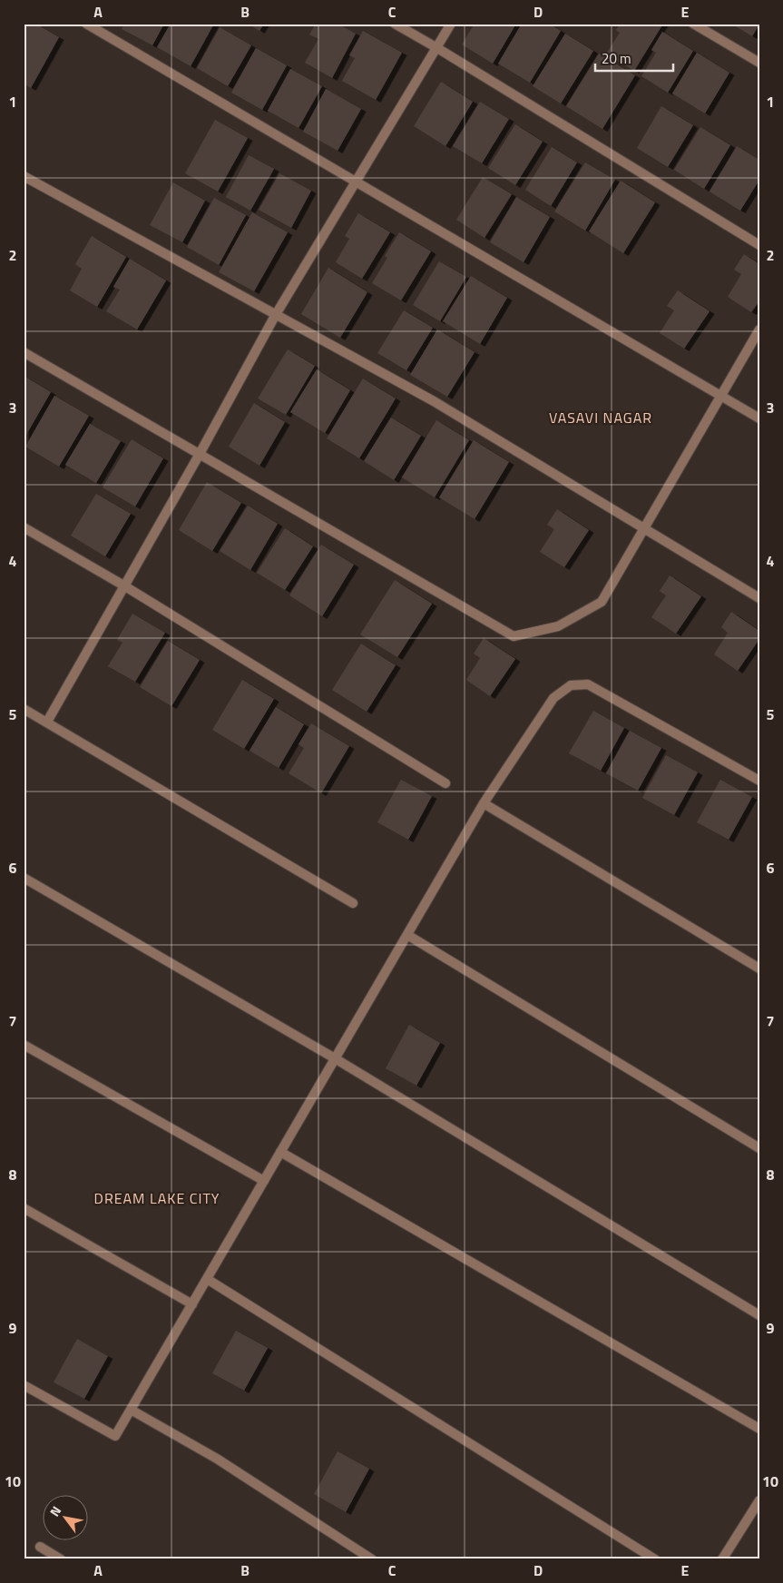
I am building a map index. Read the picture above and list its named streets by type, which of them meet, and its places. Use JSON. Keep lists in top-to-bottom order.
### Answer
{
  "districts": ["VASAVI NAGAR", "DREAM LAKE CITY"],
  "scale_bar": "20 m",
  "north": "top left",
  "grid": {
    "columns": [
      "A",
      "B",
      "C",
      "D",
      "E"
    ],
    "rows": [
      "1",
      "2",
      "3",
      "4",
      "5",
      "6",
      "7",
      "8",
      "9",
      "10"
    ]
  }
}
